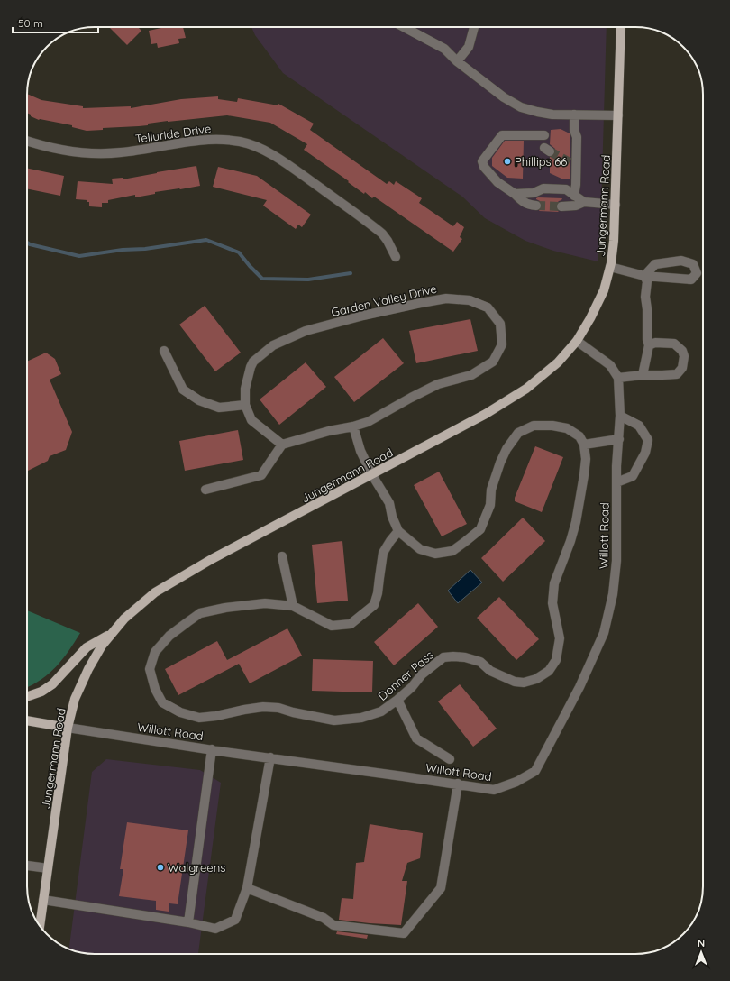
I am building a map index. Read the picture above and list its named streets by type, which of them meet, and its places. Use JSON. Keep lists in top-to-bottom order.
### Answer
{
  "streets": {
    "main road": ["Jungermann Road", "Willott Road"],
    "street": ["Telluride Drive", "Garden Valley Drive", "Donner Pass"]
  },
  "crossings": [
    ["Jungermann Road", "Willott Road"]
  ],
  "places": ["Phillips 66", "Walgreens"],
  "scale_bar": "50 m",
  "north": "top"
}
